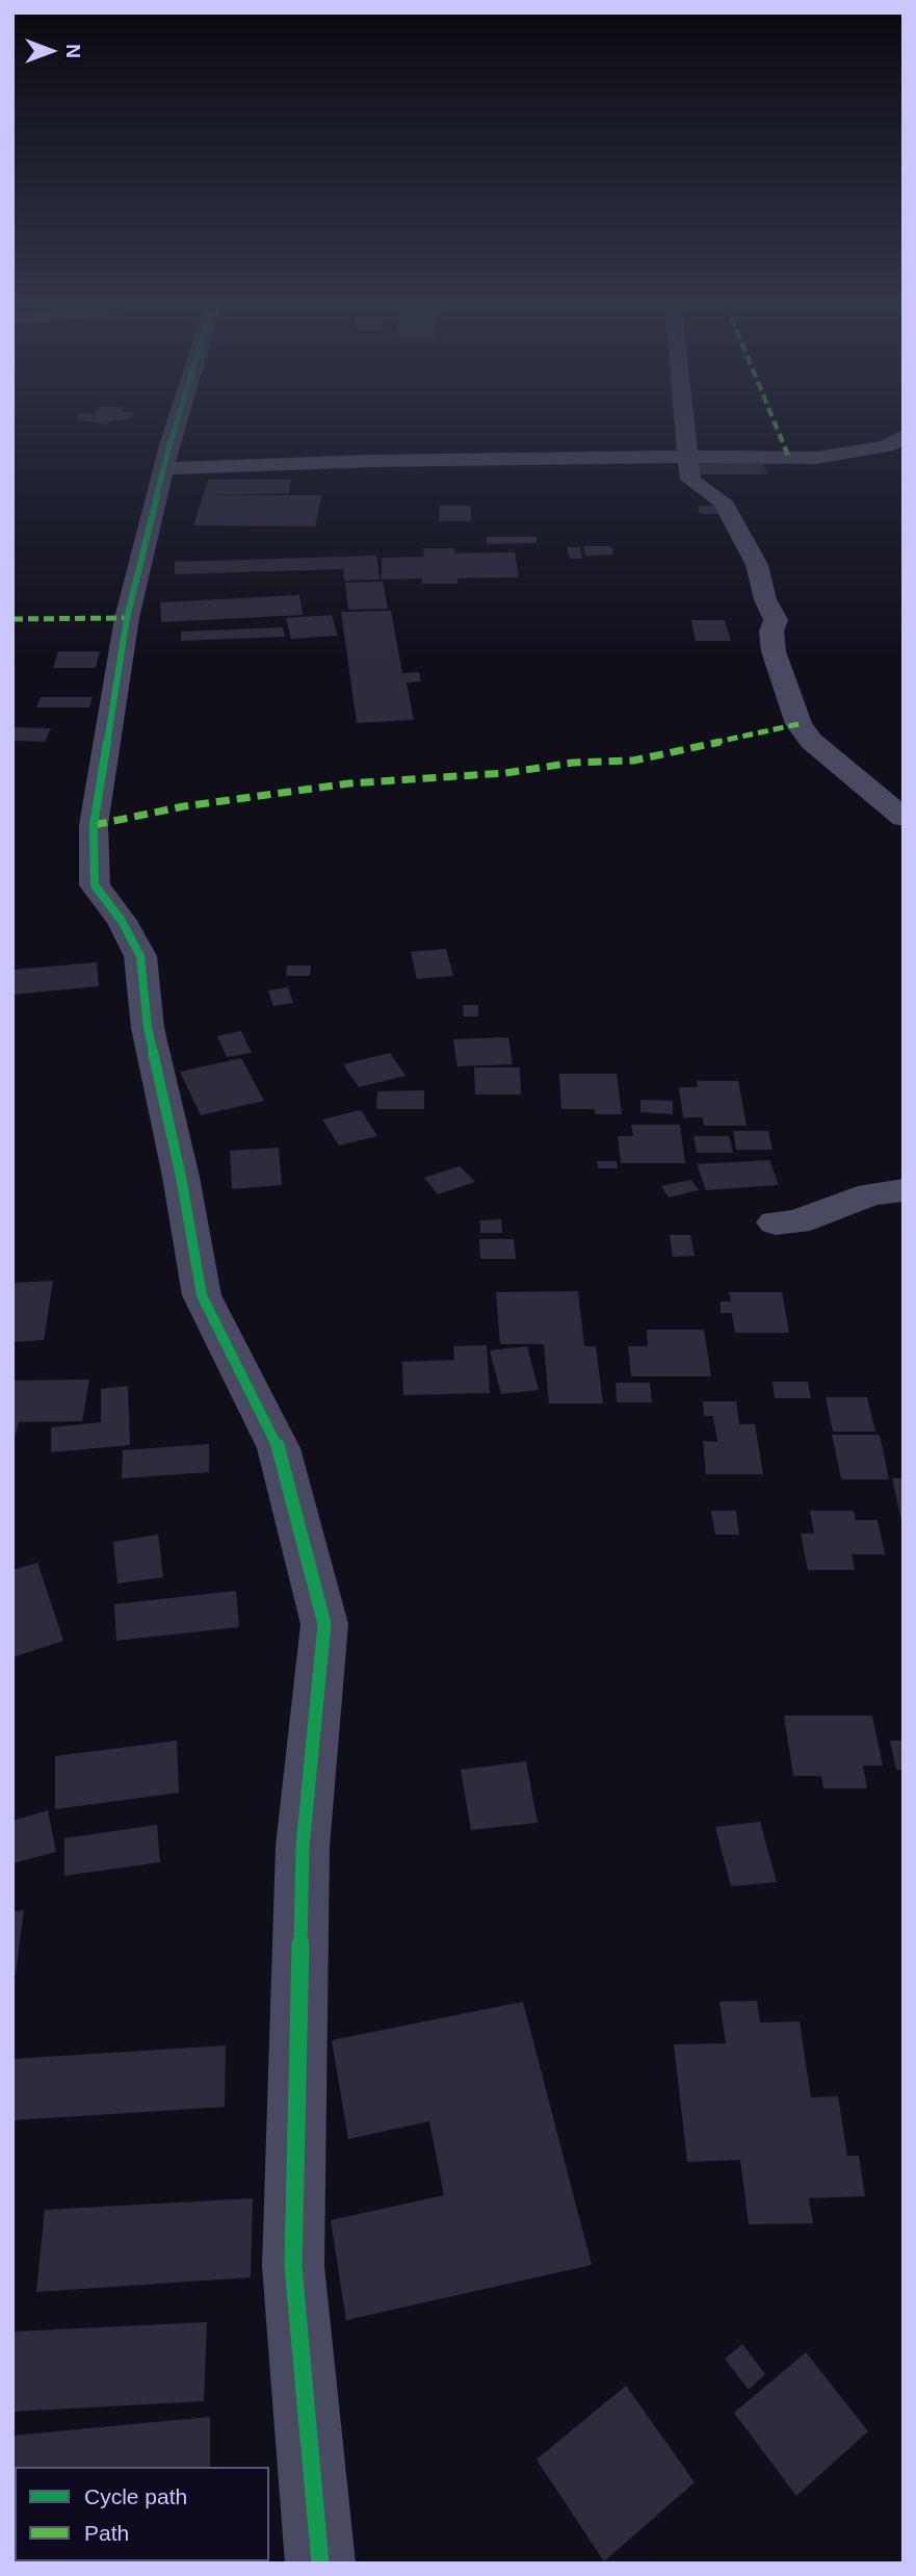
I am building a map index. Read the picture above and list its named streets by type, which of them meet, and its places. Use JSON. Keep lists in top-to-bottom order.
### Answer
{
  "legend": ["Cycle path", "Path"],
  "north": "right"
}
